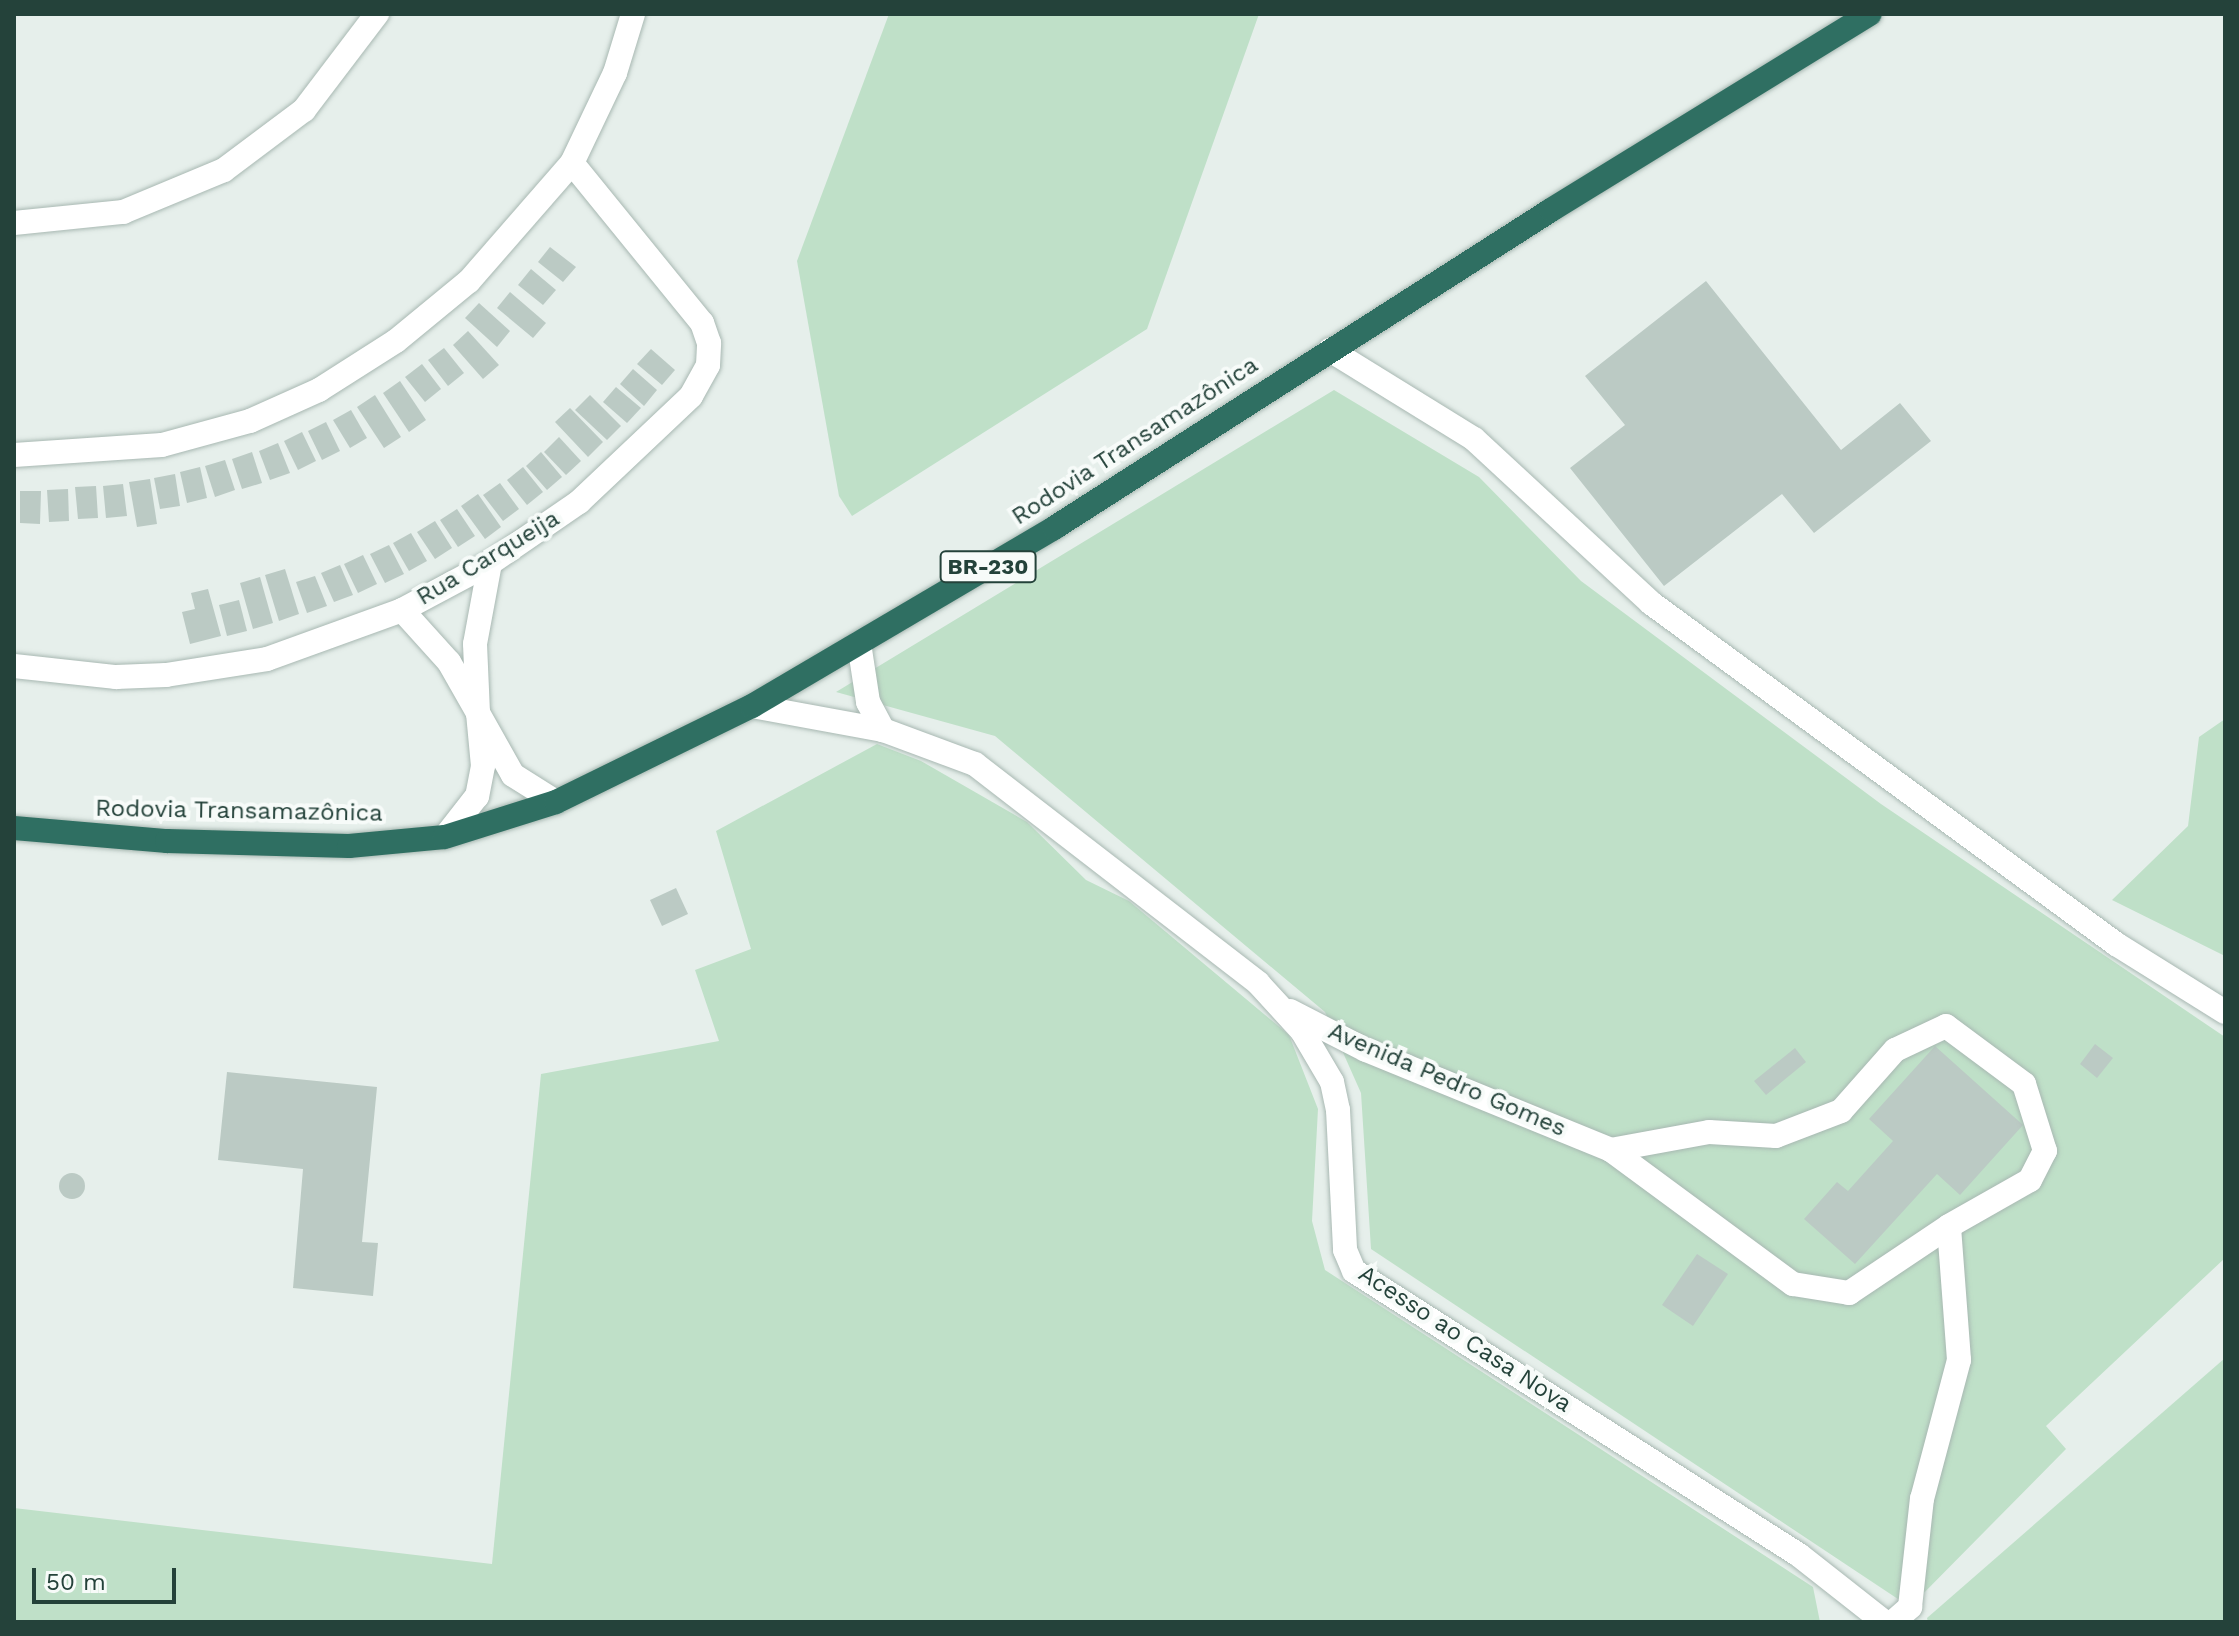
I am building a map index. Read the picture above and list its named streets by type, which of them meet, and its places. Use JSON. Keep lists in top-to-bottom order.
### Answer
{
  "streets": {
    "highway": ["Rodovia Transamazônica", "BR-230"],
    "street": ["Rua Carqueija", "Avenida Pedro Gomes", "Acesso ao Casa Nova"]
  },
  "crossings": [
    ["Rodovia Transamazônica", "Acesso ao Casa Nova"],
    ["Avenida Pedro Gomes", "Acesso ao Casa Nova"]
  ],
  "scale_bar": "50 m"
}
